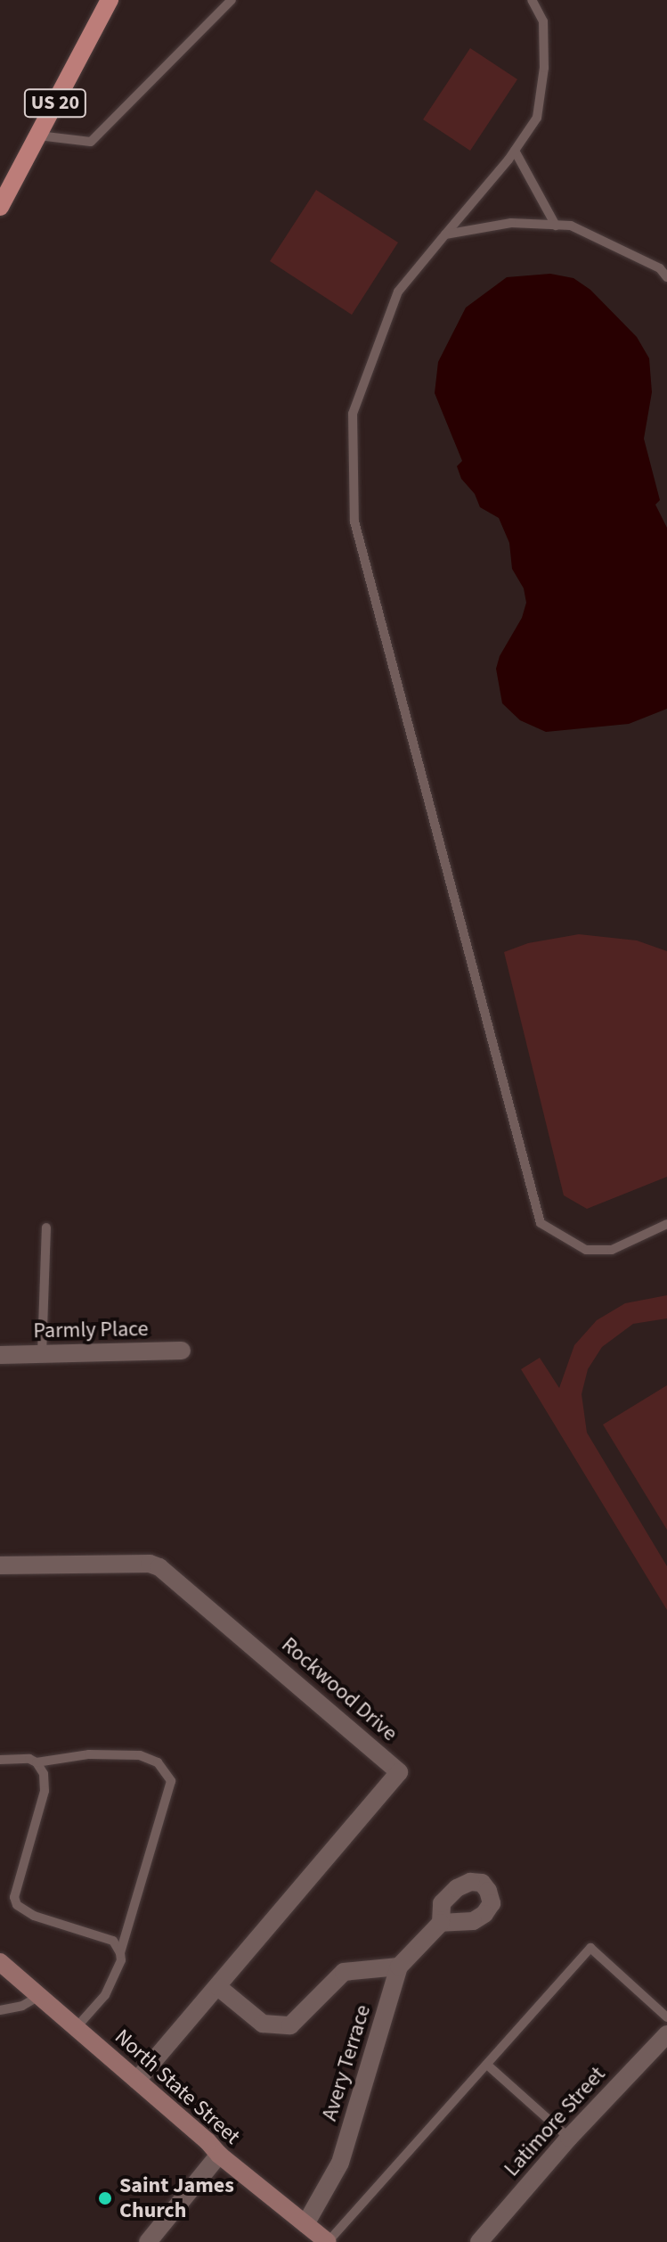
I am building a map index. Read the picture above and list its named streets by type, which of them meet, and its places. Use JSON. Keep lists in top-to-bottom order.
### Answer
{
  "streets": {
    "main road": ["US 20", "North State Street"],
    "street": [
      "Parmly Place",
      "Rockwood Drive",
      "Avery Terrace",
      "Latimore Street"
    ]
  },
  "crossings": [
    ["Rockwood Drive", "North State Street"],
    ["Avery Terrace", "North State Street"]
  ],
  "places": ["Saint James Church"]
}
